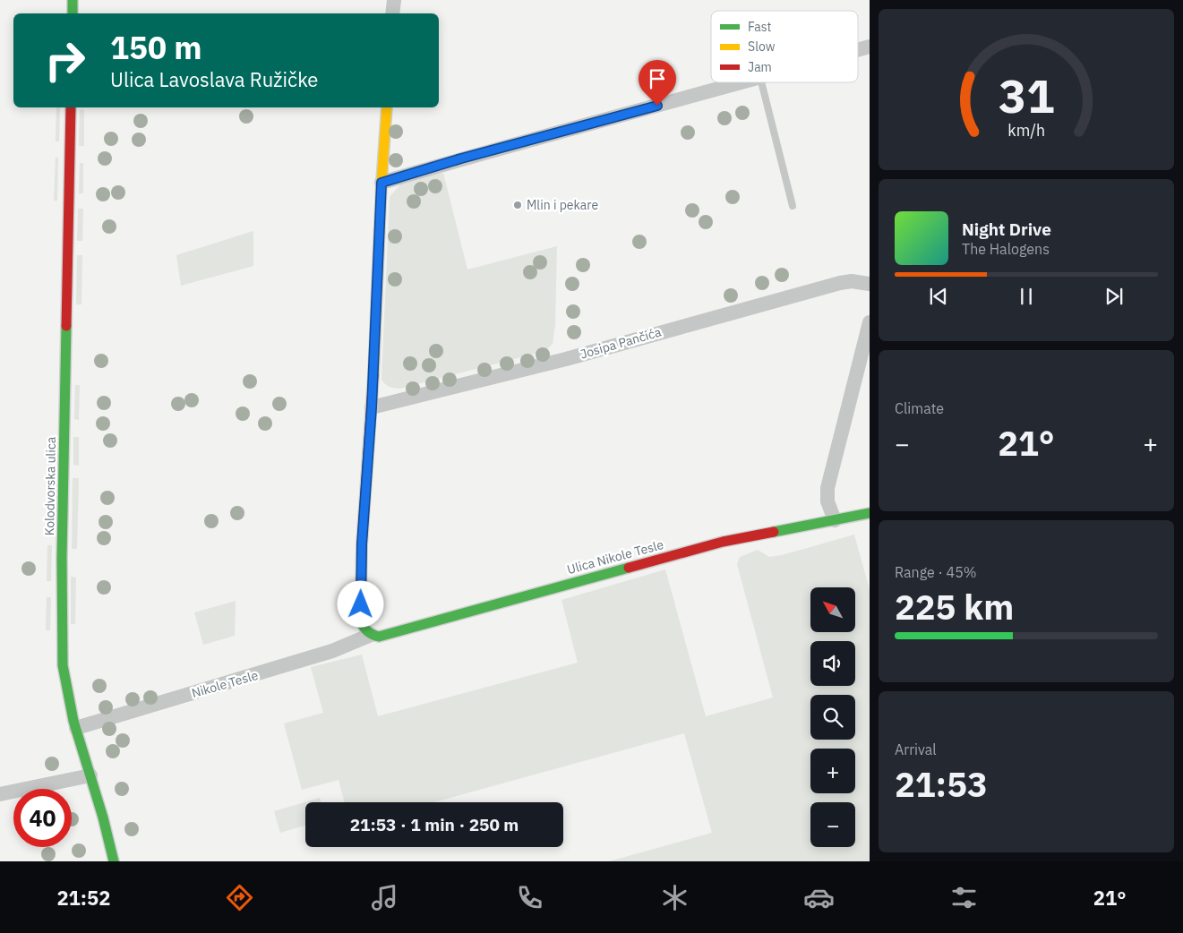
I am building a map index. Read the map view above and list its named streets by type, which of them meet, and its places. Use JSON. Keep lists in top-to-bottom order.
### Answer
{
  "streets": {
    "street": [
      "Josipa Pančića",
      "Kolodvorska ulica",
      "Ulica Nikole Tesle",
      "Nikole Tesle"
    ]
  },
  "crossings": [
    ["Kolodvorska ulica", "Nikole Tesle"],
    ["Ulica Nikole Tesle", "Nikole Tesle"]
  ],
  "places": ["Mlin i pekare"],
  "legend": ["Fast", "Slow", "Jam"],
  "north": "top left",
  "page": {
    "turn": ["150 m", "Ulica Lavoslava Ružičke"],
    "song": ["Night Drive", "The Halogens"],
    "tile": [
      "Climate",
      ["Range · 45%", "225 km"],
      ["Arrival", "21:53"]
    ],
    "heat": ["−", "21°", "+"],
    "map_buttons": ["+", "−"],
    "limit": "40",
    "trip": "21:53 · 1 min · 250 m",
    "tabs": ["21:52", "21°"],
    "gauge": ["31", "km/h"]
  }
}
